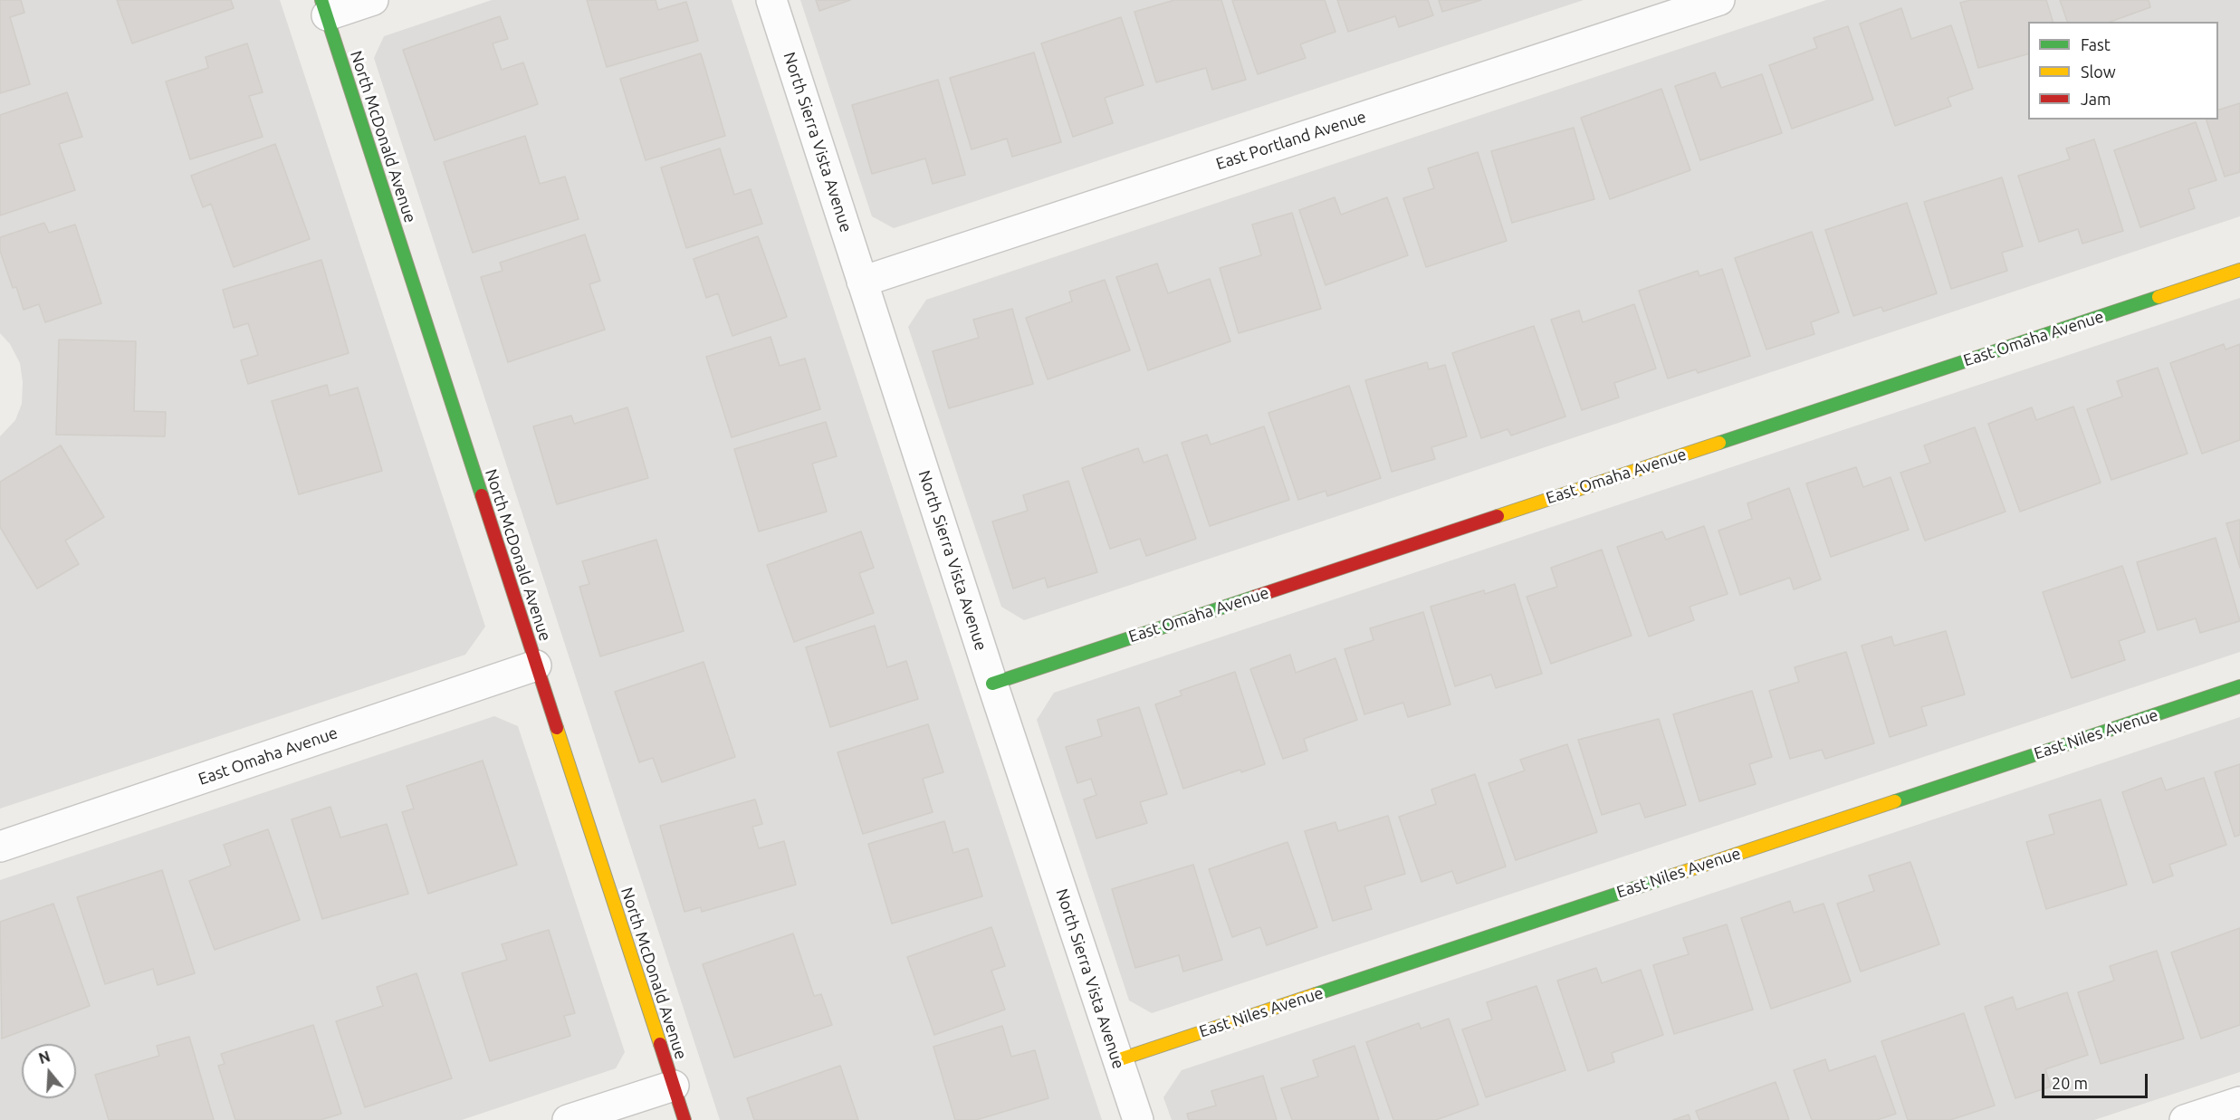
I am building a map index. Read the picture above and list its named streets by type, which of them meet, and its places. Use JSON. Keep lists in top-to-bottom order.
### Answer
{
  "streets": {
    "street": [
      "North McDonald Avenue",
      "East Portland Avenue",
      "North Sierra Vista Avenue",
      "East Omaha Avenue",
      "East Niles Avenue"
    ]
  },
  "crossings": [
    ["North McDonald Avenue", "East Omaha Avenue"],
    ["East Portland Avenue", "North Sierra Vista Avenue"],
    ["North Sierra Vista Avenue", "East Omaha Avenue"],
    ["North Sierra Vista Avenue", "East Niles Avenue"]
  ],
  "legend": ["Fast", "Slow", "Jam"],
  "scale_bar": "20 m",
  "north": "top"
}
